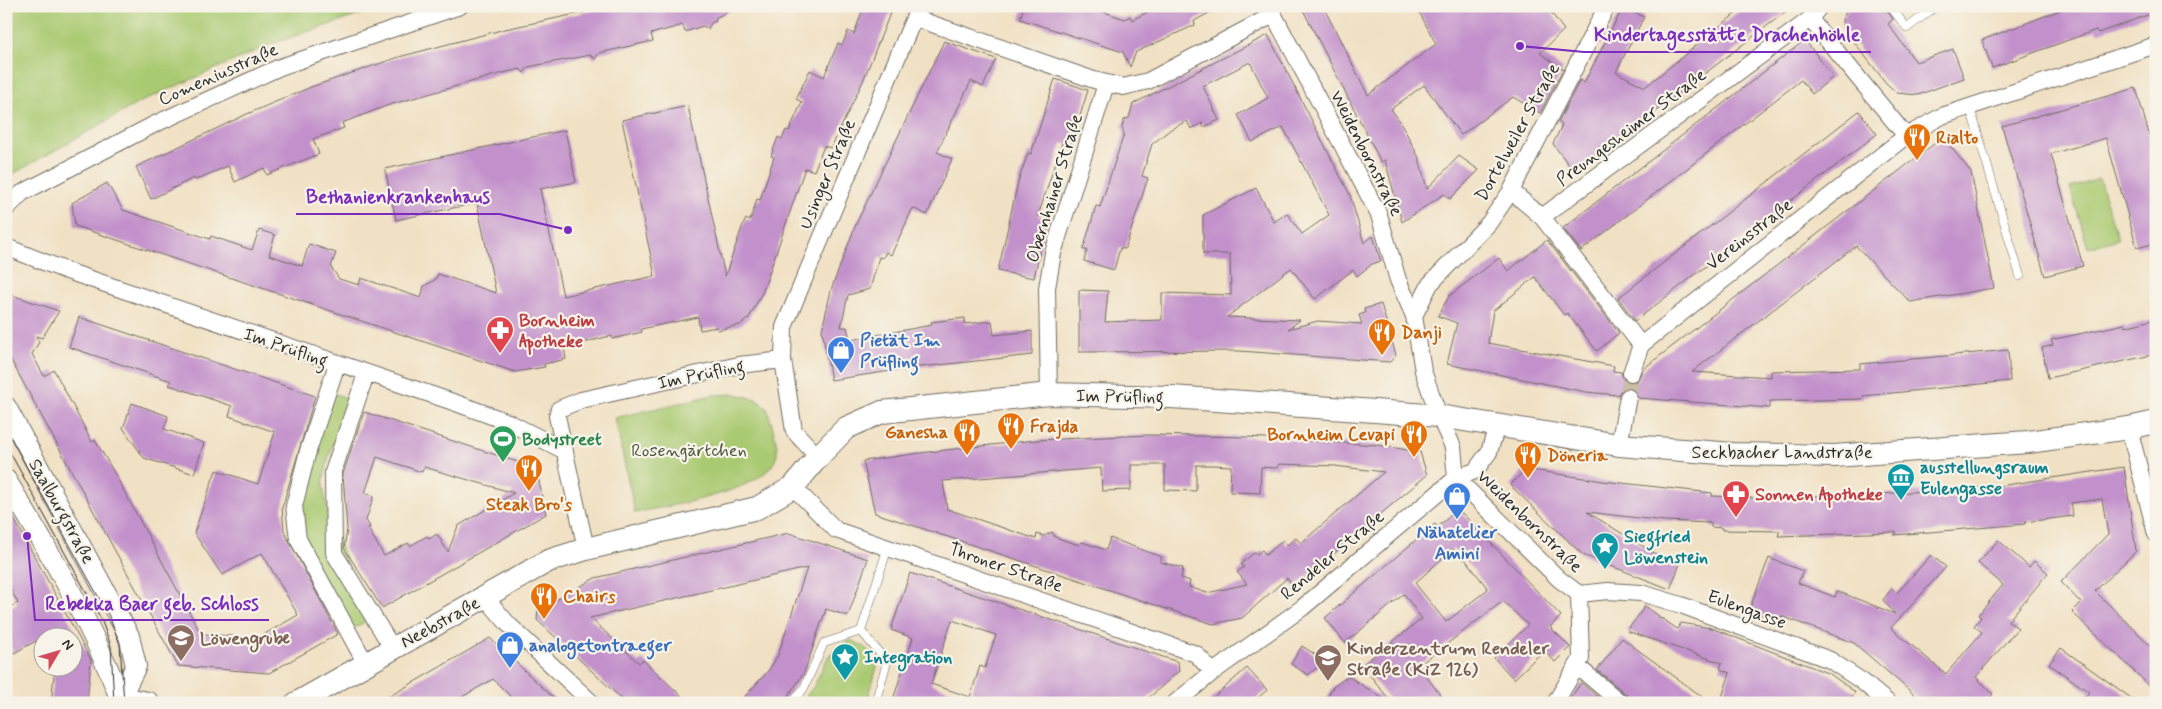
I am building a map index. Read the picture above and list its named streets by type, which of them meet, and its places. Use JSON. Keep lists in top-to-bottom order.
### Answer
{
  "streets": {
    "main road": ["Im Prüfling", "Seckbacher Landstraße", "Neebstraße"],
    "street": [
      "Comeniusstraße",
      "Preungesheimer Straße",
      "Dortelweiler Straße",
      "Weidenbornstraße",
      "Usinger Straße",
      "Obernhainer Straße",
      "Vereinsstraße",
      "Saalburgstraße",
      "Rendeler Straße",
      "Throner Straße",
      "Eulengasse"
    ]
  },
  "crossings": [
    ["Dortelweiler Straße", "Weidenbornstraße"],
    ["Weidenbornstraße", "Im Prüfling"],
    ["Weidenbornstraße", "Seckbacher Landstraße"],
    ["Weidenbornstraße", "Rendeler Straße"],
    ["Weidenbornstraße", "Eulengasse"],
    ["Usinger Straße", "Im Prüfling"],
    ["Obernhainer Straße", "Im Prüfling"],
    ["Im Prüfling", "Seckbacher Landstraße"],
    ["Im Prüfling", "Throner Straße"],
    ["Im Prüfling", "Neebstraße"],
    ["Seckbacher Landstraße", "Rendeler Straße"],
    ["Rendeler Straße", "Throner Straße"]
  ],
  "parks": ["Rosengärtchen"],
  "places": {
    "other": ["Kindertagesstätte Drachenhöhle", "Bethanienkrankenhaus", "Rebekka Baer geb. Schloss"],
    "restaurant": [
      "Rialto",
      "Danji",
      "Frajda",
      "Ganesha",
      "Bornheim Cevapi",
      "Döneria",
      "Steak Bro's",
      "Chairs"
    ],
    "pharmacy": ["Bornheim Apotheke", "Sonnen Apotheke"],
    "shop": ["Pietät Im Prüfling", "Nähatelier Amini", "analogetontraeger"],
    "sports": ["Bodystreet"],
    "museum": ["ausstellungsraum Eulengasse"],
    "place": ["Siegfried Löwenstein", "Integration"],
    "school or university": ["Löwengrube", "Kinderzentrum Rendeler Straße (KiZ 126)"]
  },
  "north": "top right"
}
